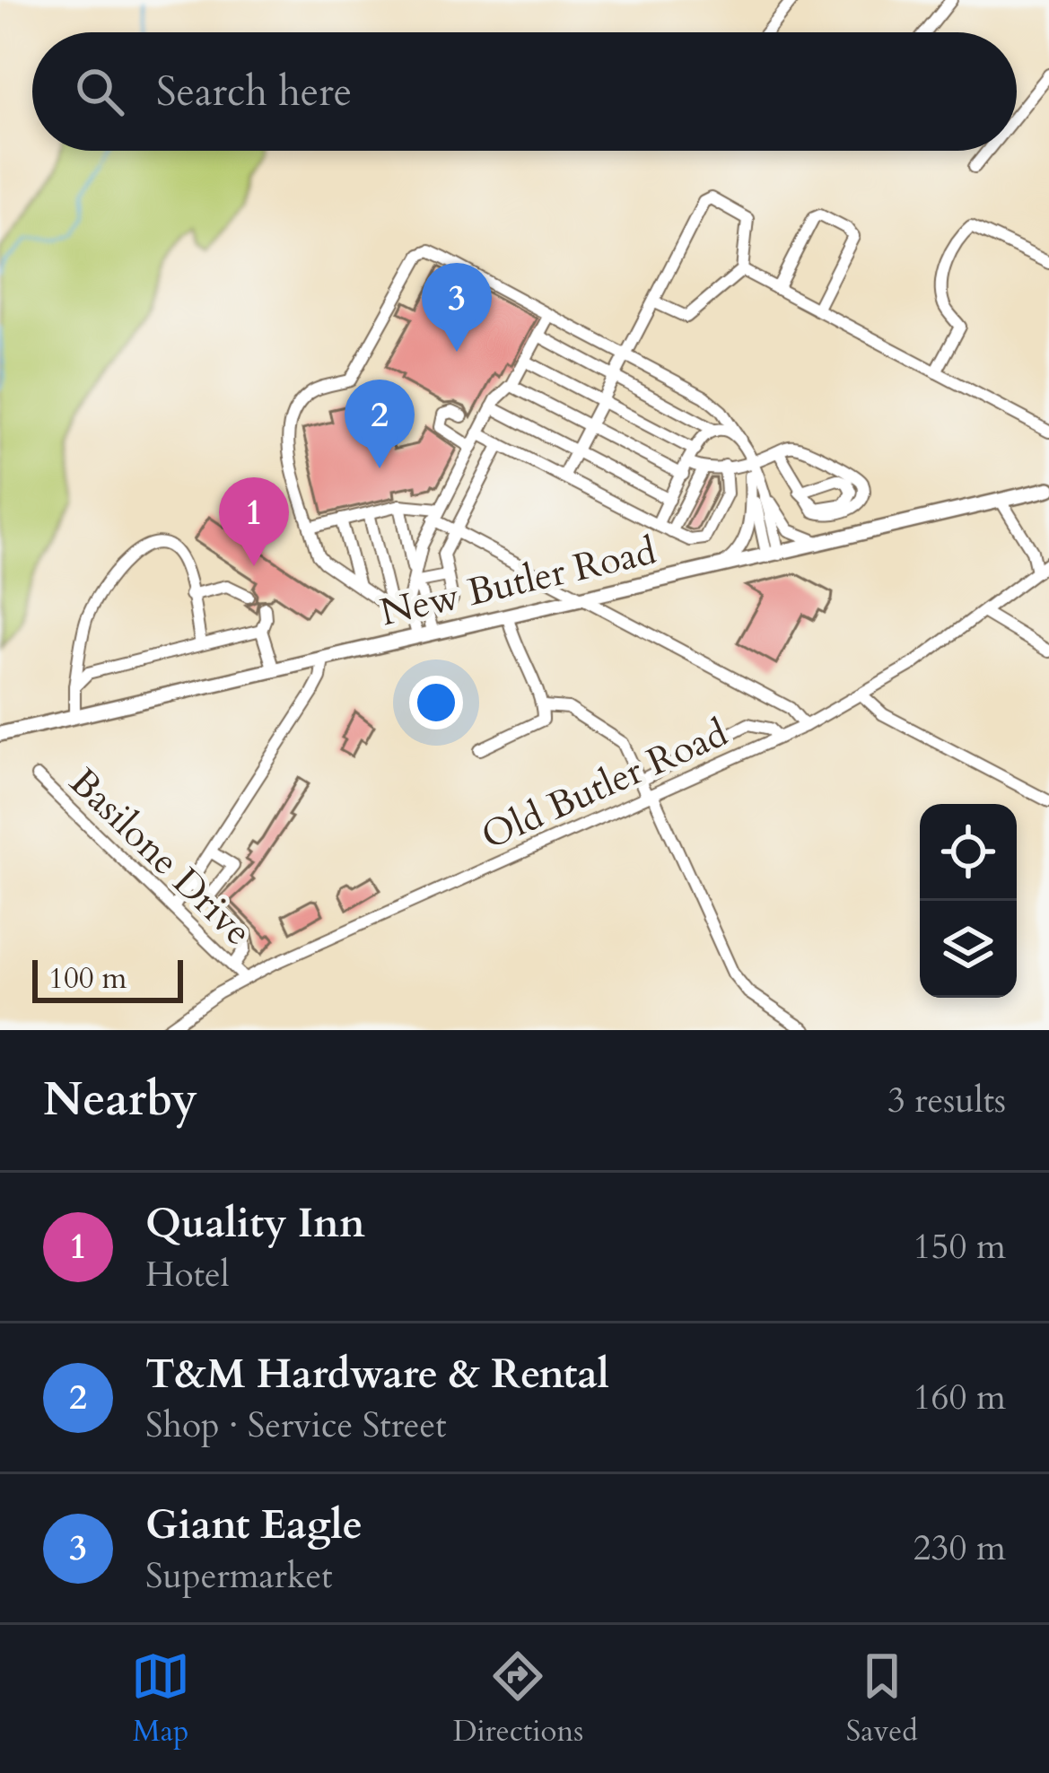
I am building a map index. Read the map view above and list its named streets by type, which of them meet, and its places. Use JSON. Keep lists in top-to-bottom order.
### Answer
{
  "streets": {
    "main road": ["New Butler Road"],
    "street": ["Old Butler Road", "Basilone Drive"]
  },
  "crossings": [
    ["Old Butler Road", "Basilone Drive"]
  ],
  "scale_bar": "100 m",
  "page": {
    "search": "Search here",
    "pins": ["3", "2", "1"],
    "scale": "100 m",
    "heading": ["Nearby", "3 results"],
    "list": [
      {
        "mark": "1",
        "name": "Quality Inn",
        "note": "Hotel",
        "value": "150 m"
      },
      {
        "mark": "2",
        "name": "T&M Hardware & Rental",
        "note": "Shop · Service Street",
        "value": "160 m"
      },
      {
        "mark": "3",
        "name": "Giant Eagle",
        "note": "Supermarket",
        "value": "230 m"
      }
    ],
    "nav": ["Map", "Directions", "Saved"]
  }
}
